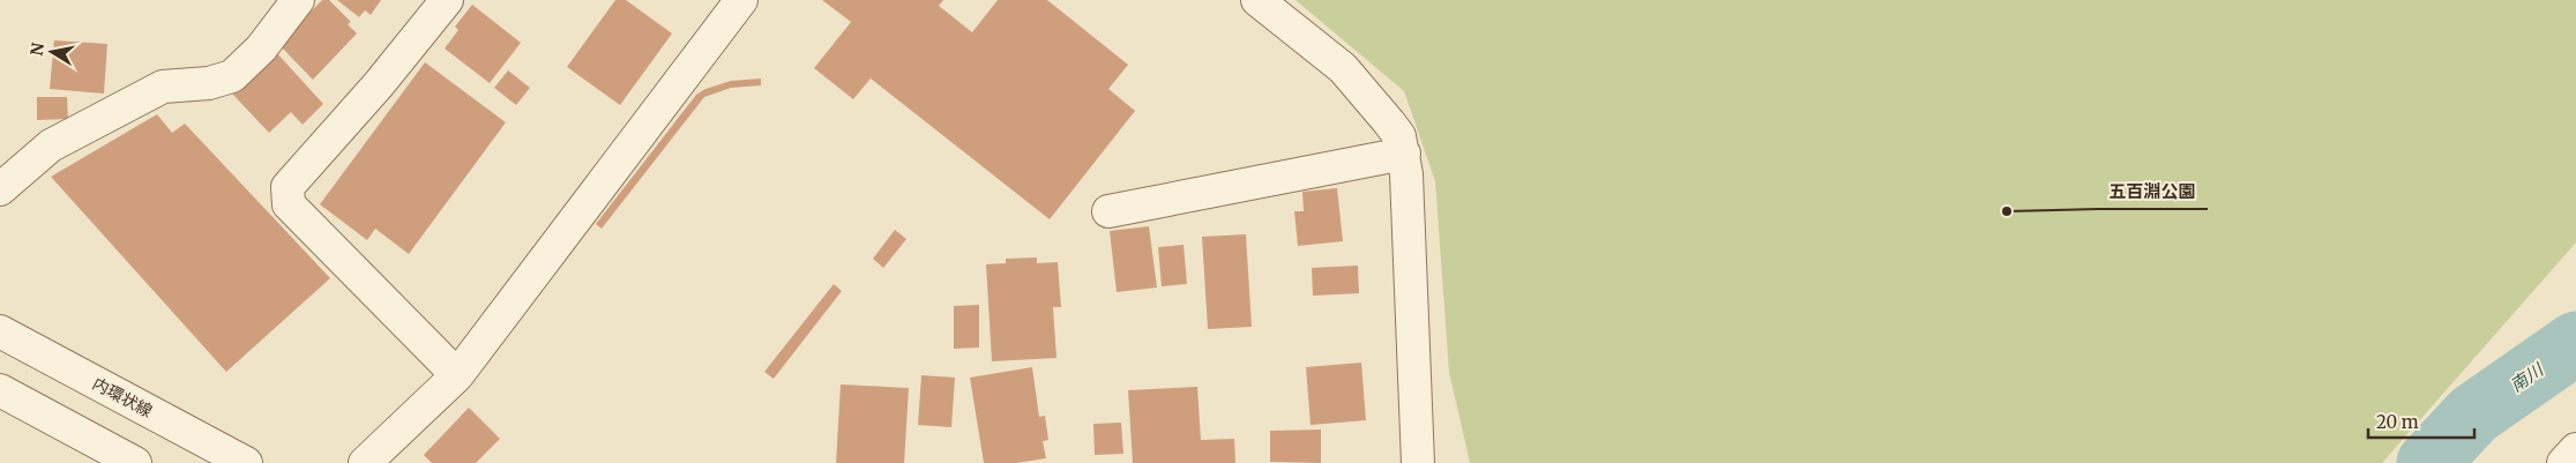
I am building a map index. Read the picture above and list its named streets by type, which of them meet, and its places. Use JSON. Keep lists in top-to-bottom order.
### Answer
{
  "streets": {
    "street": ["内環状線"]
  },
  "water": ["南川"],
  "places": ["五百淵公園"],
  "scale_bar": "20 m",
  "north": "left"
}
